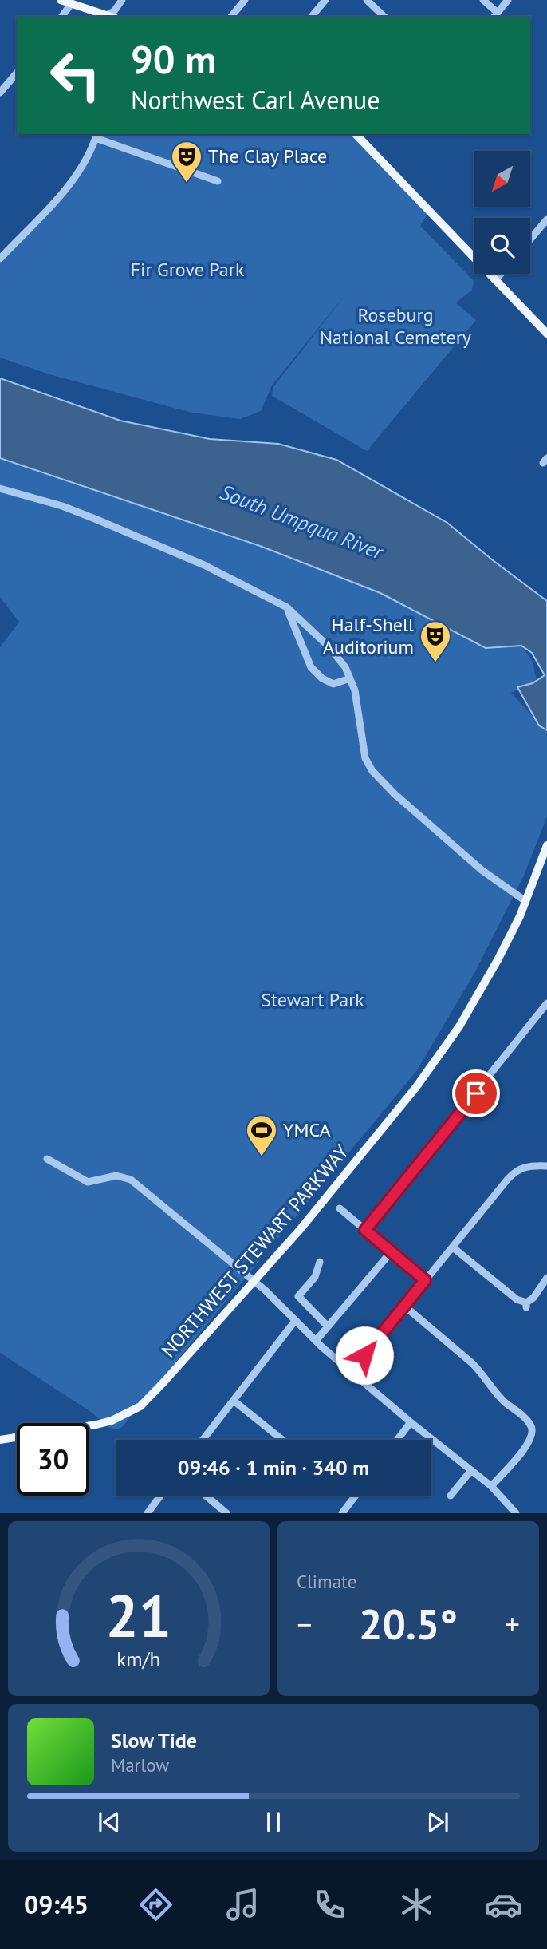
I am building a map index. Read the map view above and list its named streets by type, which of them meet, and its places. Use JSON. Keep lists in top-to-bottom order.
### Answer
{
  "streets": {
    "main road": ["NORTHWEST STEWART PARKWAY"]
  },
  "water": ["South Umpqua River"],
  "parks": ["Fir Grove Park", "Roseburg National Cemetery", "Stewart Park"],
  "places": {
    "theatre": ["The Clay Place", "Half-Shell Auditorium"],
    "sports": ["YMCA"]
  },
  "north": "bottom left",
  "page": {
    "turn": ["90 m", "Northwest Carl Avenue"],
    "limit": "30",
    "trip": "09:46 · 1 min · 340 m",
    "tile": "Climate",
    "heat": ["−", "20.5°", "+"],
    "song": ["Slow Tide", "Marlow"],
    "tabs": "09:45",
    "gauge": ["21", "km/h"]
  }
}
